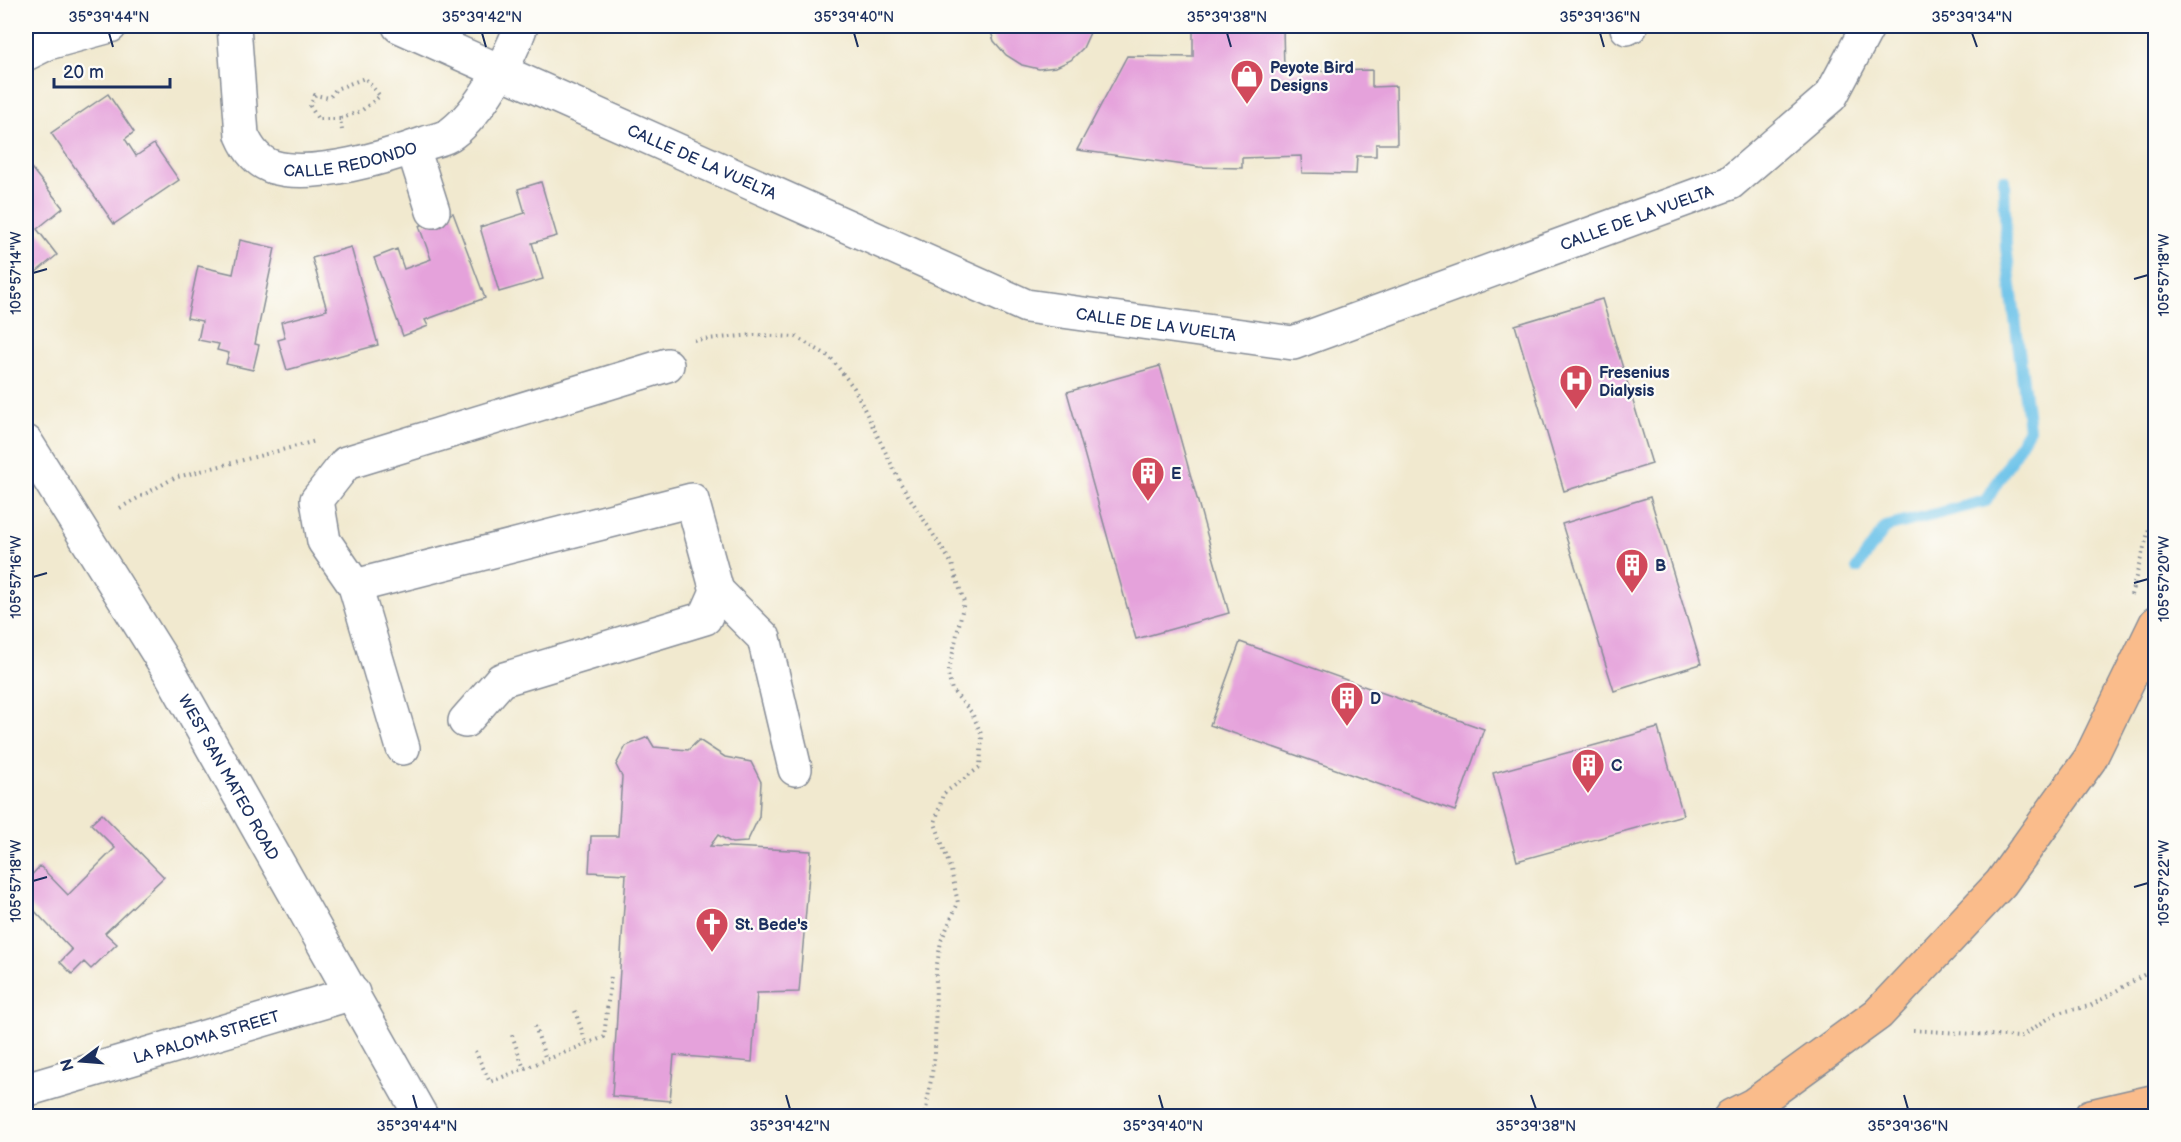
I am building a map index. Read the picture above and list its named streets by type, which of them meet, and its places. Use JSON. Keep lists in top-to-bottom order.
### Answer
{
  "streets": {
    "street": [
      "CALLE REDONDO",
      "CALLE DE LA VUELTA",
      "WEST SAN MATEO ROAD",
      "LA PALOMA STREET"
    ]
  },
  "crossings": [
    ["CALLE REDONDO", "CALLE DE LA VUELTA"],
    ["WEST SAN MATEO ROAD", "LA PALOMA STREET"]
  ],
  "places": {
    "shop": ["Peyote Bird Designs"],
    "hospital": ["Fresenius Dialysis"],
    "building": [
      "E",
      "B",
      "D",
      "C"
    ],
    "church": ["St. Bede's"]
  },
  "scale_bar": "20 m",
  "north": "left",
  "coordinates": [
    "35°39'44\"N",
    "35°39'42\"N",
    "35°39'40\"N",
    "35°39'38\"N",
    "35°39'36\"N",
    "35°39'34\"N",
    "105°57'14\"W",
    "105°57'18\"W",
    "105°57'16\"W",
    "105°57'20\"W",
    "105°57'22\"W"
  ]
}
